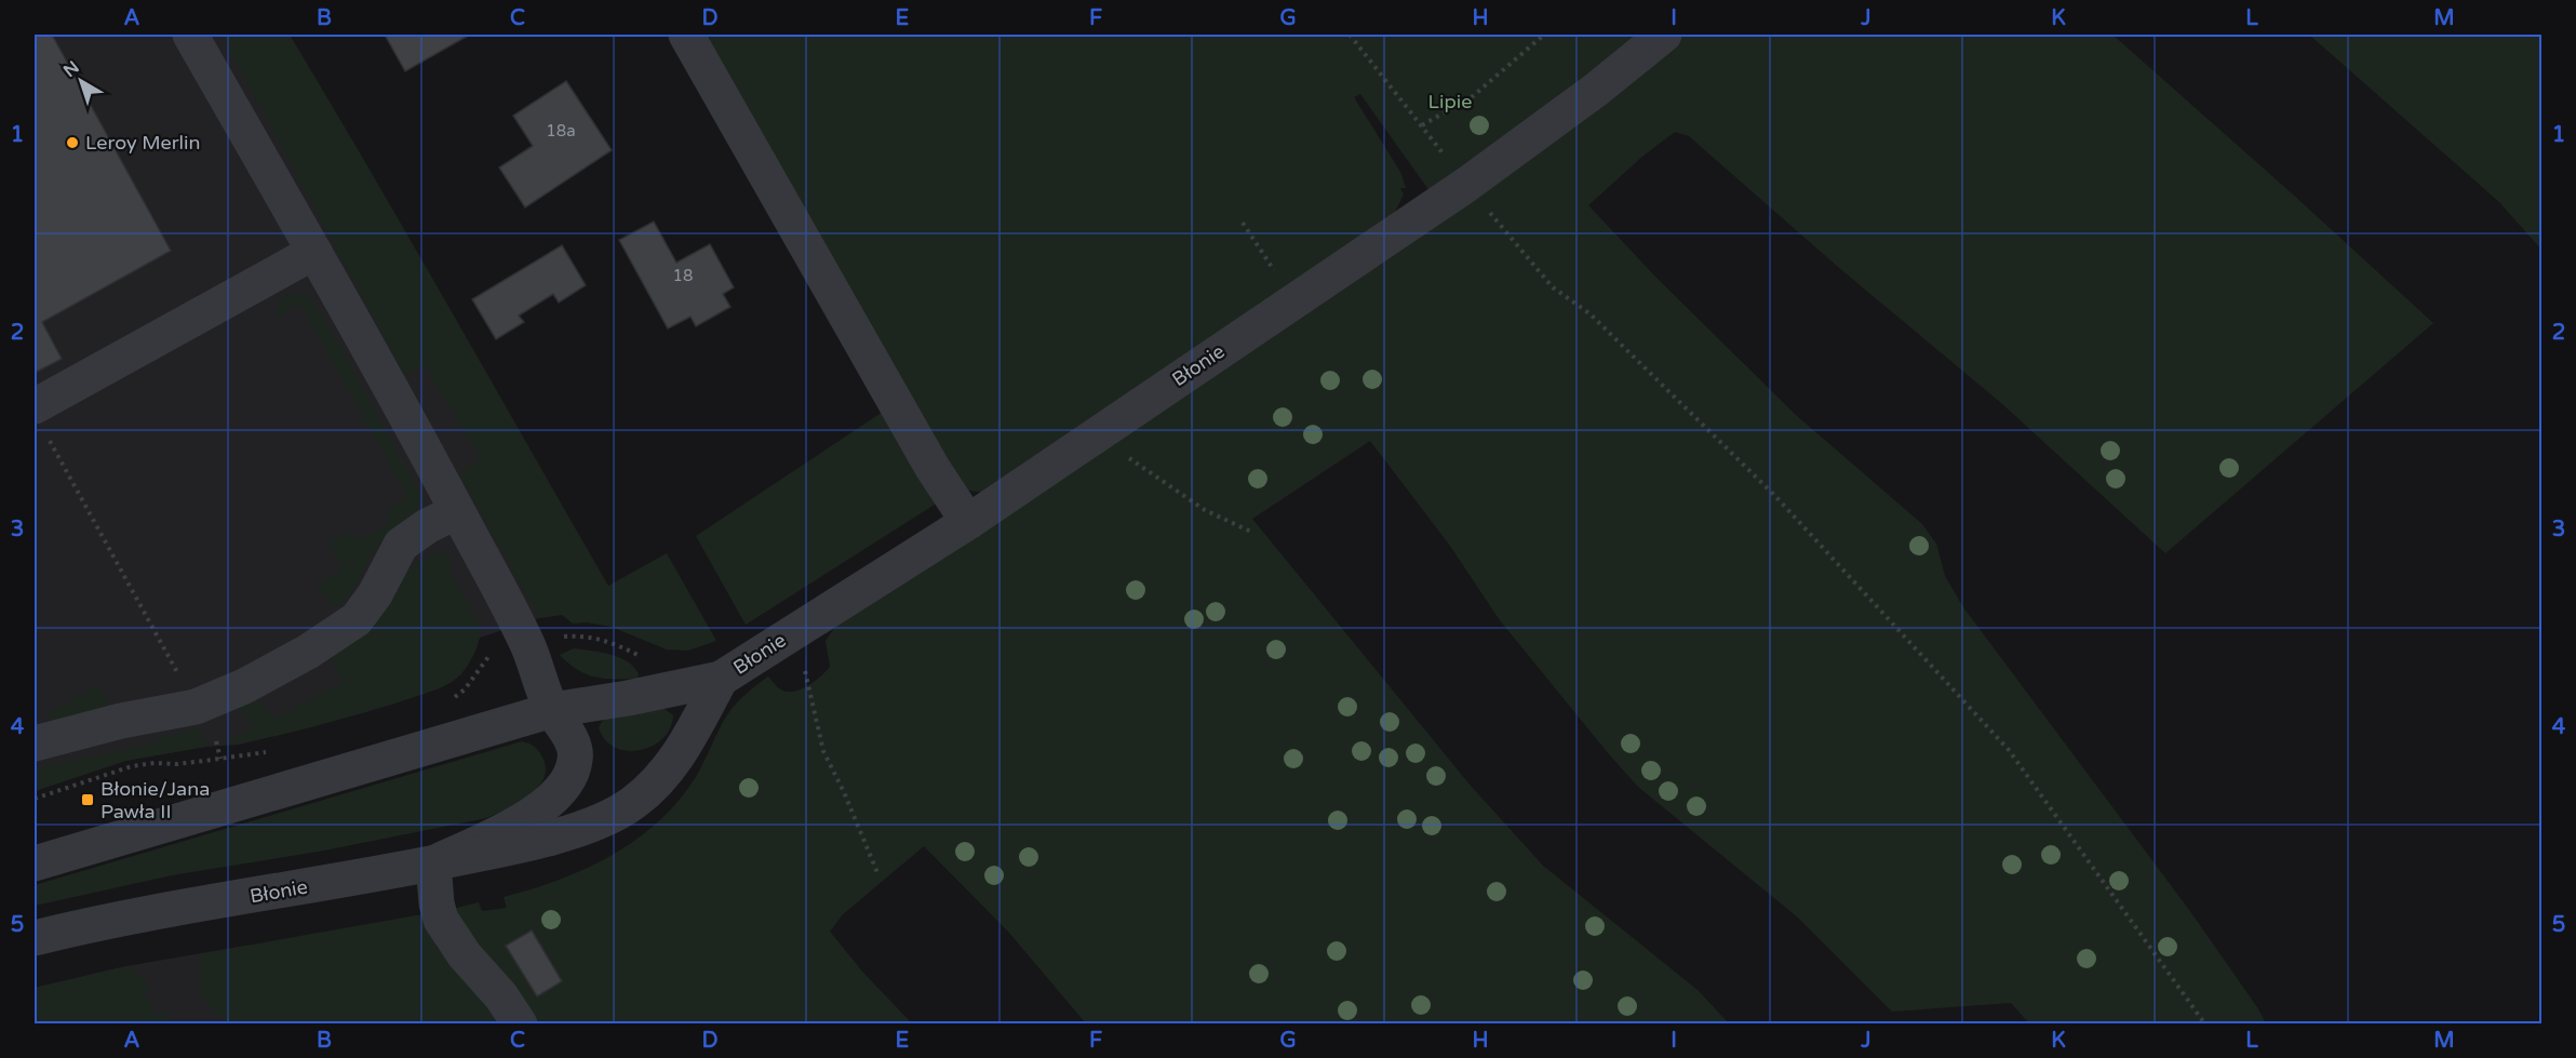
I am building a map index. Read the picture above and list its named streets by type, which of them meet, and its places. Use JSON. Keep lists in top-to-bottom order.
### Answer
{
  "streets": {
    "street": ["Błonie"]
  },
  "parks": ["Lipie"],
  "places": {
    "other": ["Leroy Merlin"],
    "transit": ["Błonie/Jana Pawła II"]
  },
  "house_numbers": ["18a", "18"],
  "north": "top left",
  "grid": {
    "columns": [
      "A",
      "B",
      "C",
      "D",
      "E",
      "F",
      "G",
      "H",
      "I",
      "J",
      "K",
      "L",
      "M"
    ],
    "rows": [
      "1",
      "2",
      "3",
      "4",
      "5"
    ]
  }
}
